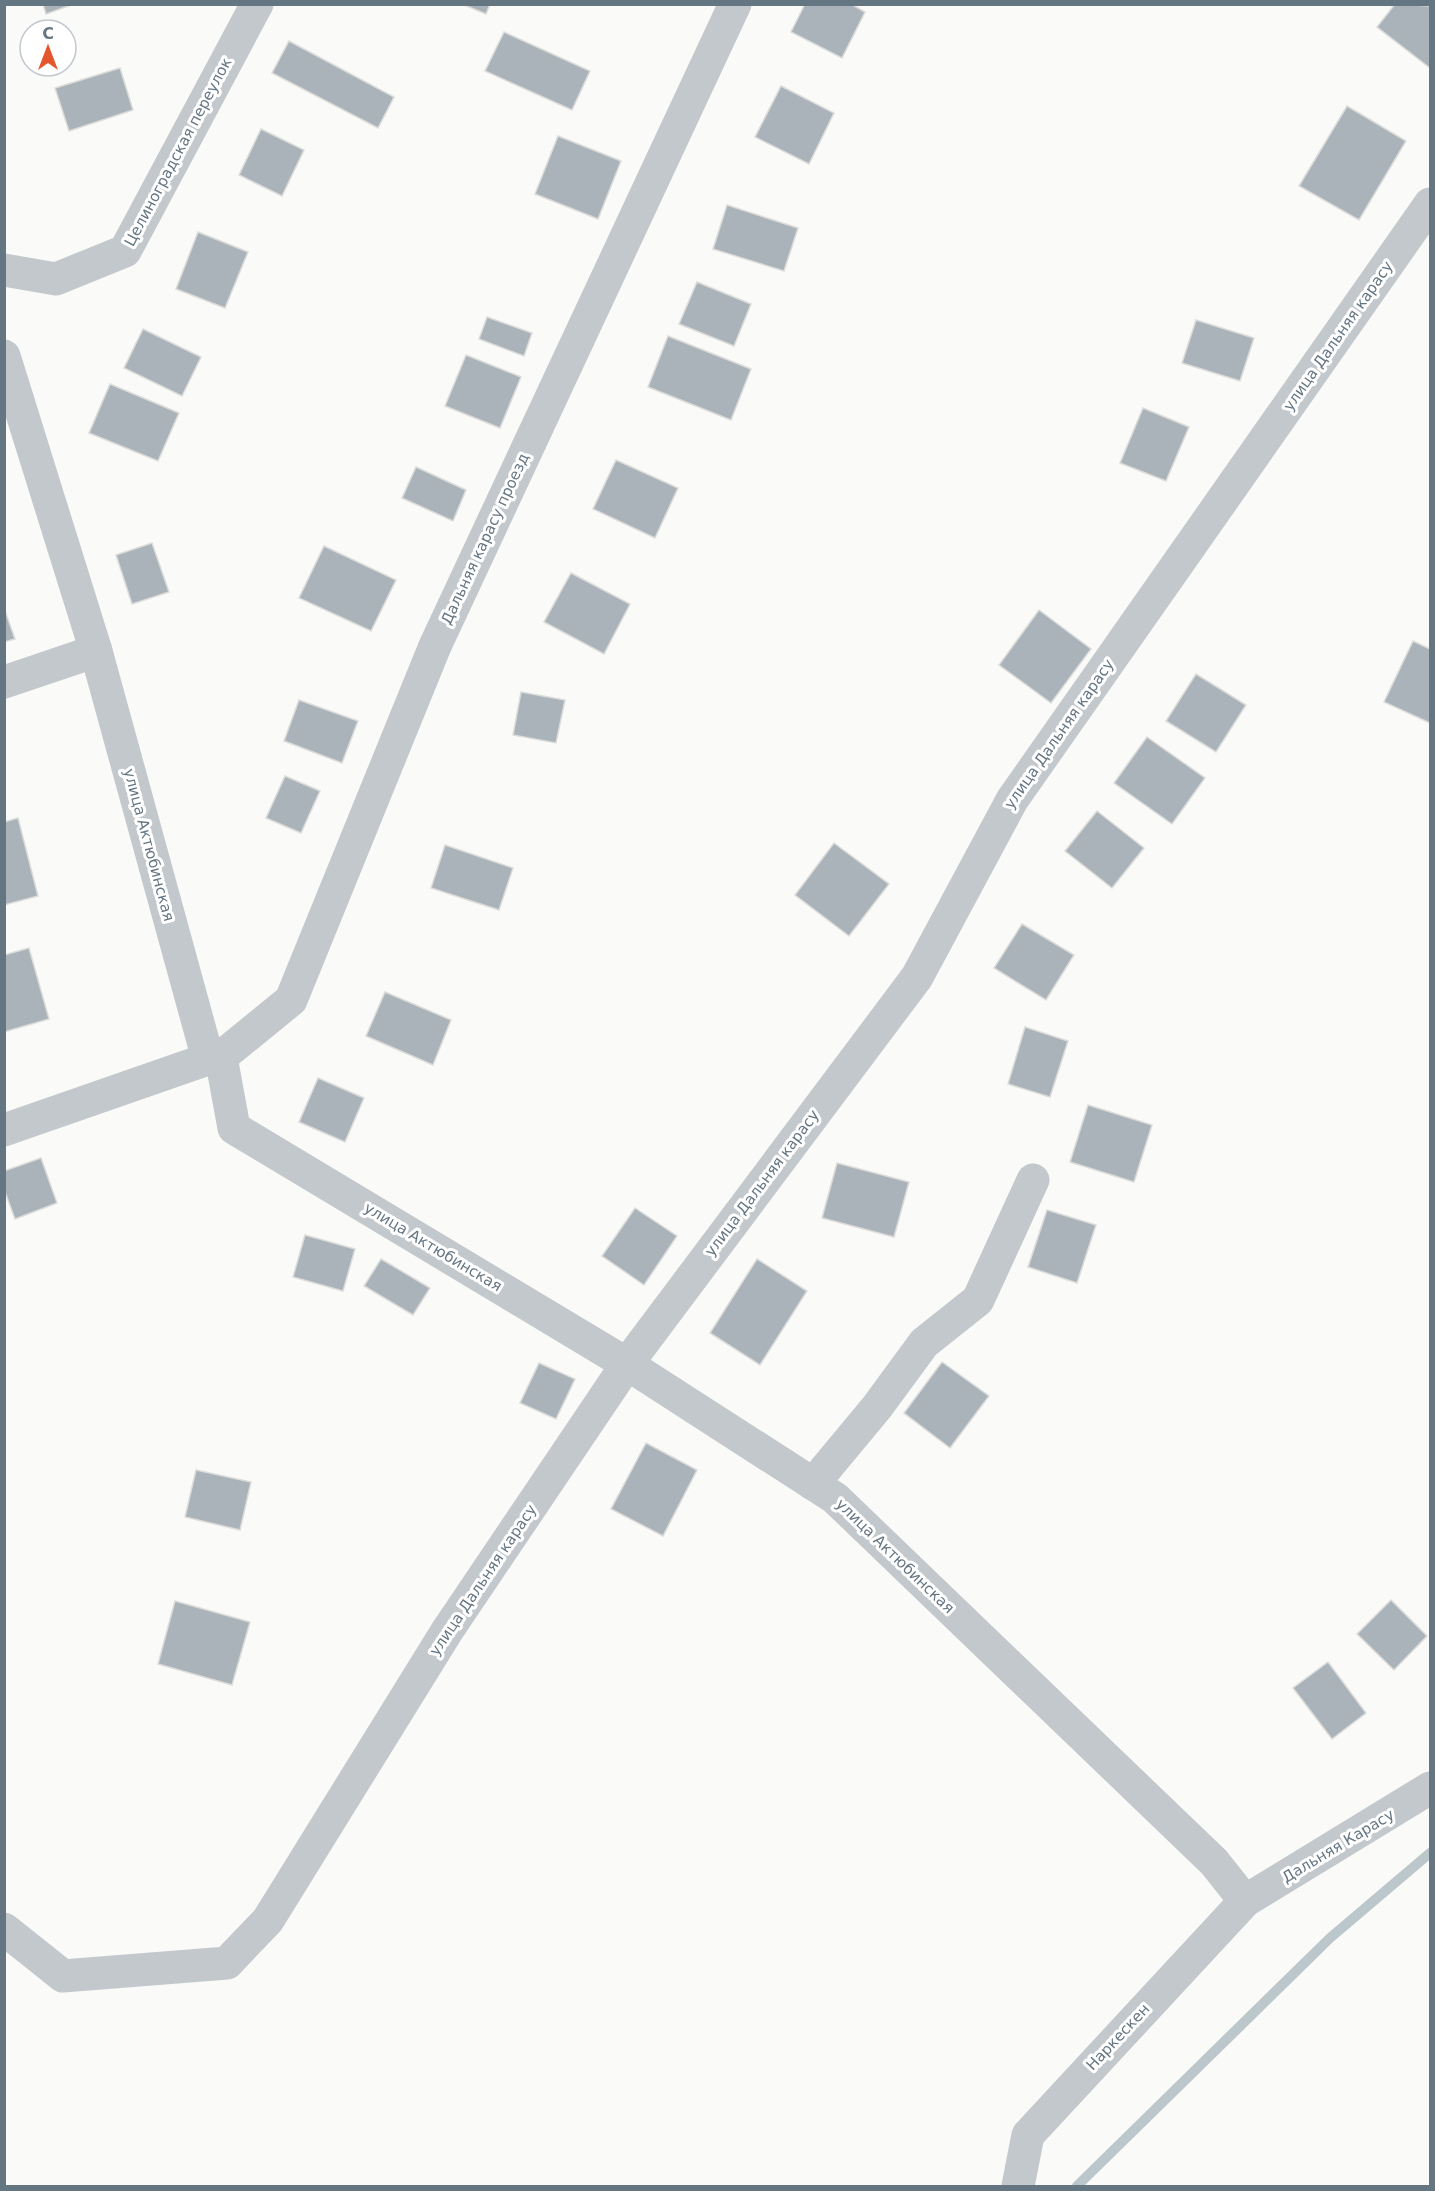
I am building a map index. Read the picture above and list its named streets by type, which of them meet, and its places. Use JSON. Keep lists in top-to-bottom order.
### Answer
{
  "streets": {
    "street": [
      "Целиноградская переулок",
      "улица Дальняя карасу",
      "Дальняя карасу проезд",
      "улица Актюбинская",
      "Дальняя Карасу",
      "Наркескен"
    ]
  },
  "crossings": [
    ["улица Дальняя карасу", "улица Актюбинская"],
    ["Дальняя карасу проезд", "улица Актюбинская"],
    ["улица Актюбинская", "Дальняя Карасу"],
    ["улица Актюбинская", "Наркескен"],
    ["Дальняя Карасу", "Наркескен"]
  ],
  "north": "top"
}
